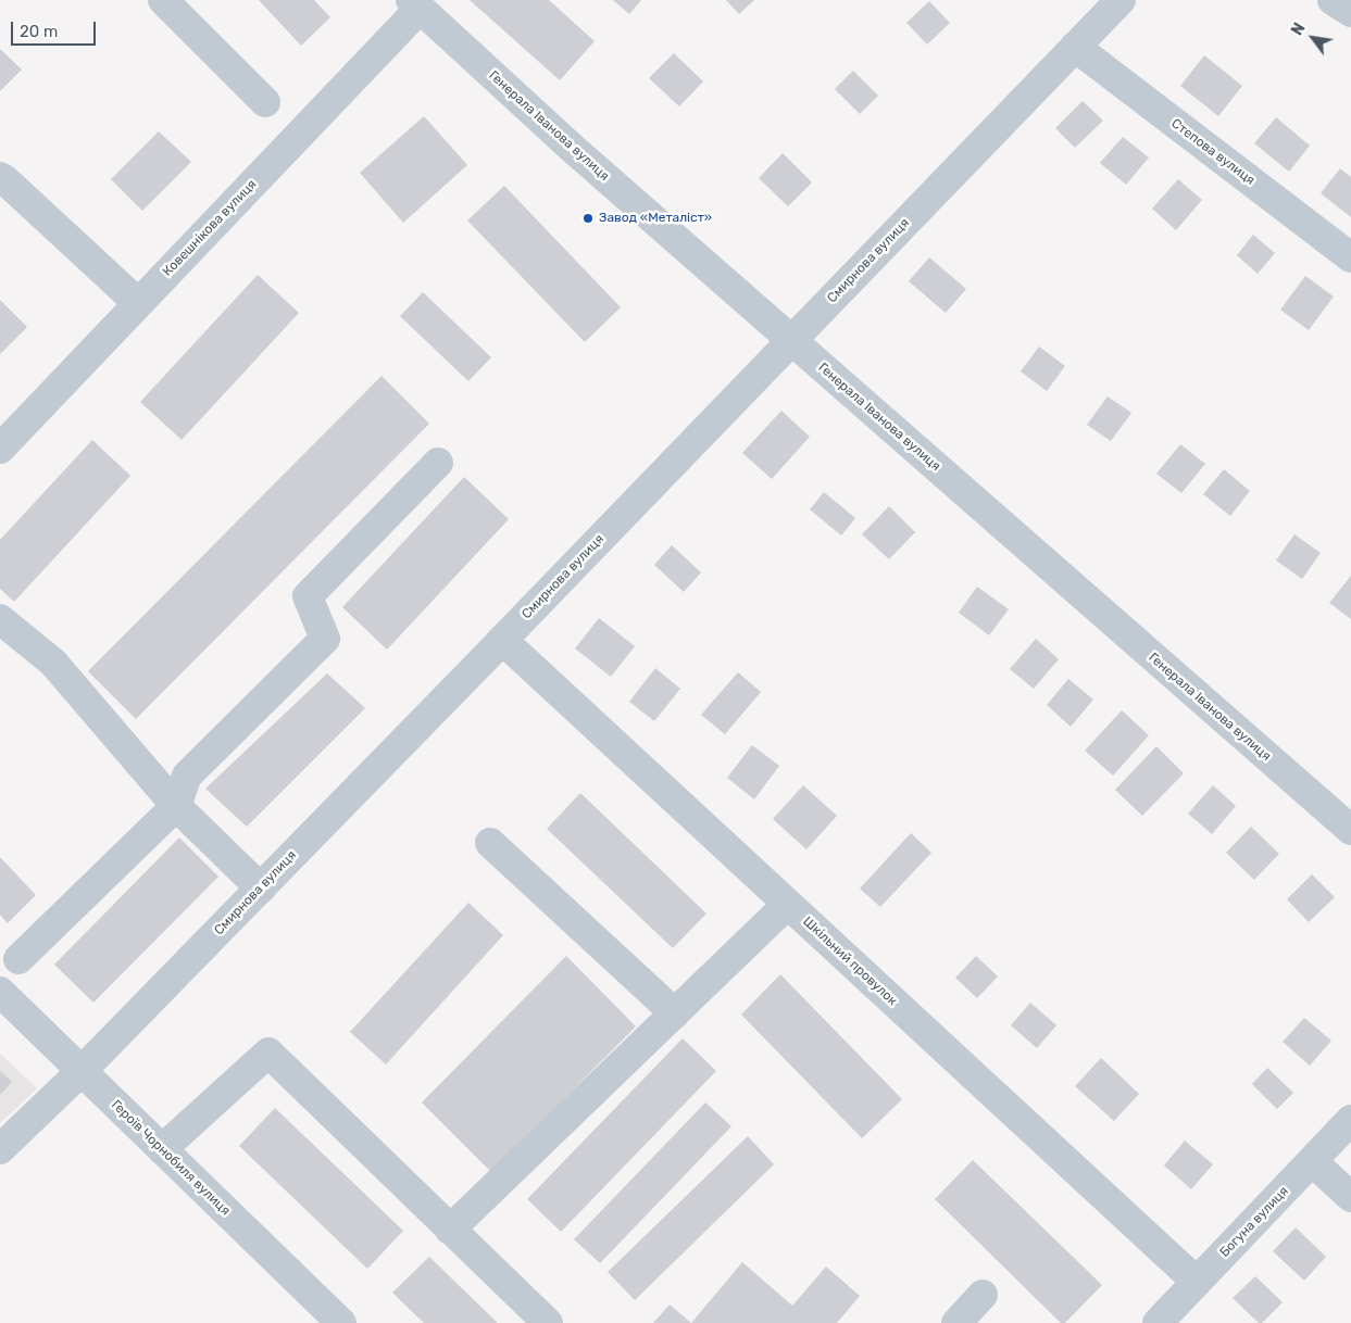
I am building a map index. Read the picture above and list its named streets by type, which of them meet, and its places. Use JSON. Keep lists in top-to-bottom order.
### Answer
{
  "streets": {
    "street": [
      "Генерала Іванова вулиця",
      "Степова вулиця",
      "Ковешнікова вулиця",
      "Смирнова вулиця",
      "Шкільний провулок",
      "Героїв Чорнобиля вулиця",
      "Богуна вулиця"
    ]
  },
  "crossings": [
    ["Генерала Іванова вулиця", "Ковешнікова вулиця"],
    ["Генерала Іванова вулиця", "Смирнова вулиця"],
    ["Степова вулиця", "Смирнова вулиця"],
    ["Смирнова вулиця", "Шкільний провулок"],
    ["Смирнова вулиця", "Героїв Чорнобиля вулиця"],
    ["Шкільний провулок", "Богуна вулиця"]
  ],
  "places": ["Завод «Металіст»"],
  "scale_bar": "20 m",
  "north": "top left"
}
